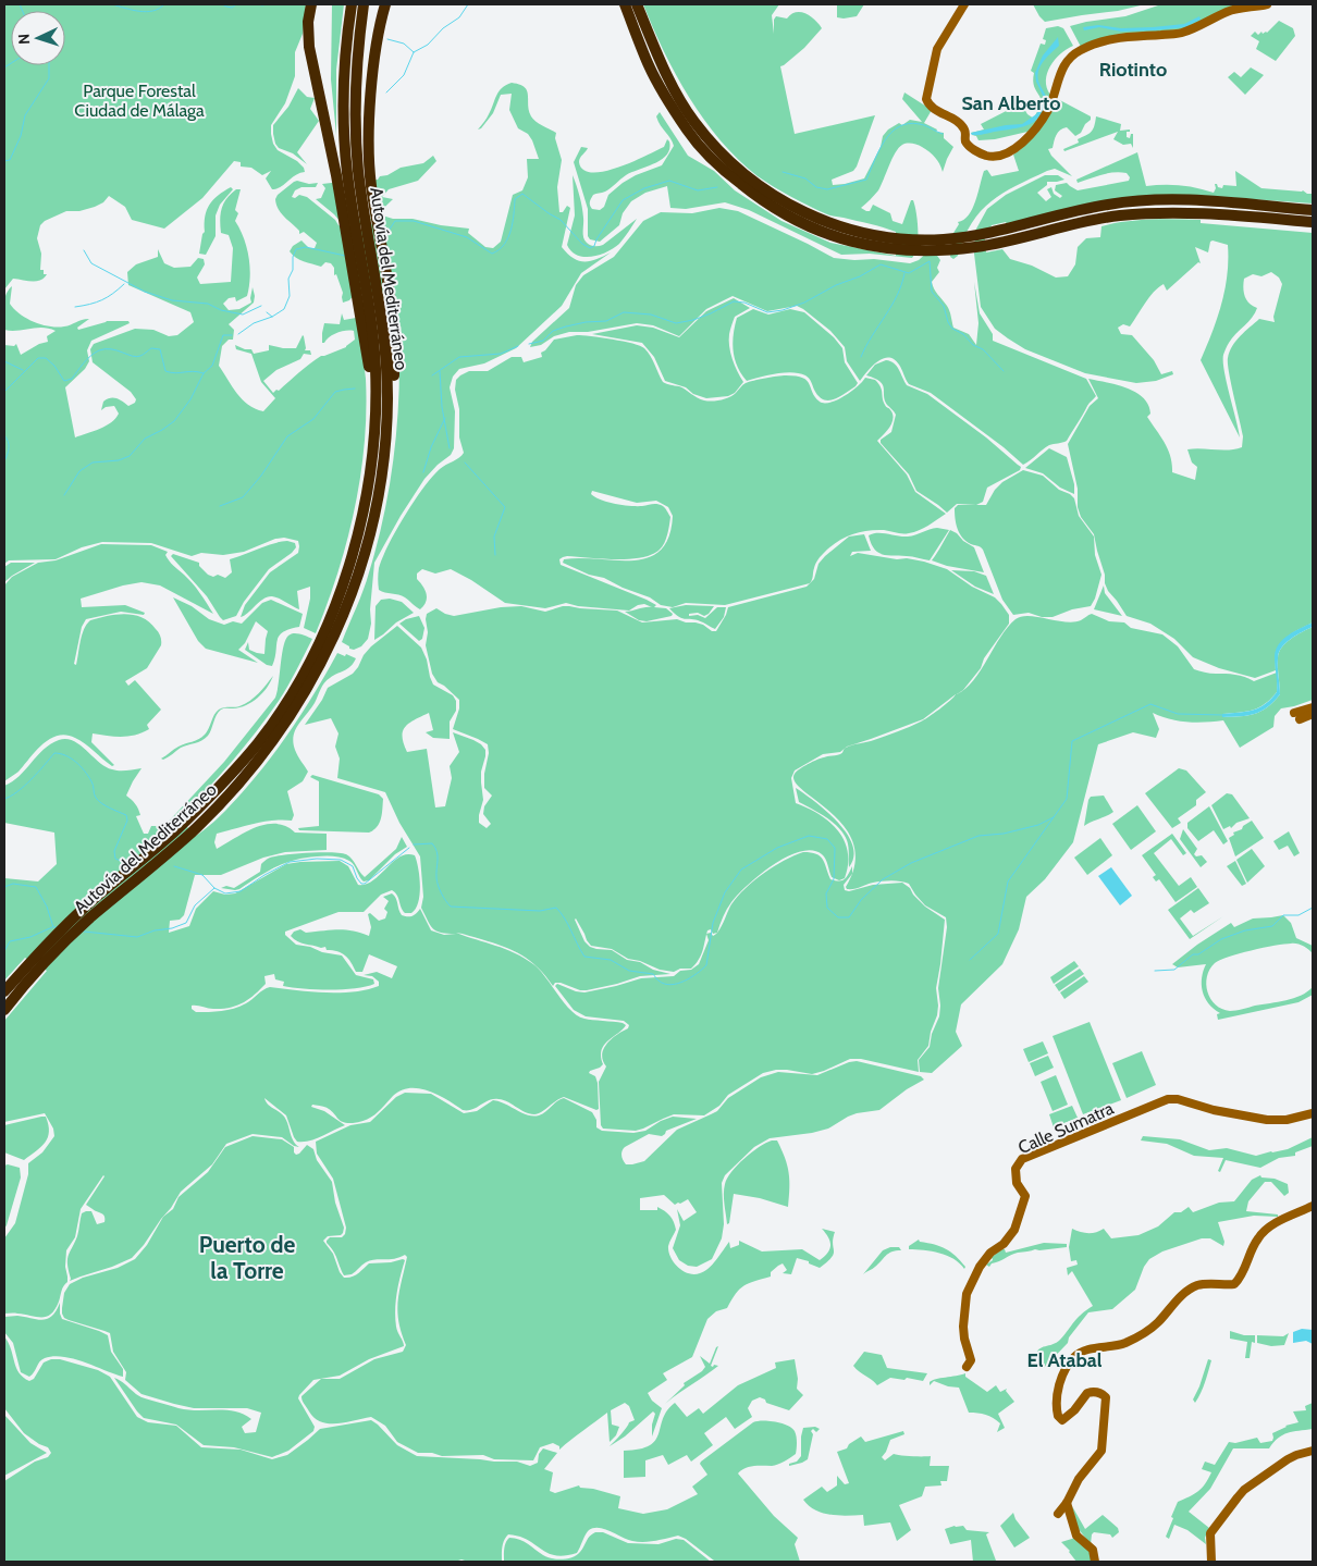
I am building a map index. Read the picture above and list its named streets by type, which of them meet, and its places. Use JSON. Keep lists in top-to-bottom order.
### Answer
{
  "streets": {
    "highway": ["Autovía del Mediterráneo"],
    "street": ["Calle Sumatra"]
  },
  "districts": [
    "Riotinto",
    "San Alberto",
    "Puerto de la Torre",
    "El Atabal"
  ],
  "parks": ["Parque Forestal Ciudad de Málaga"],
  "north": "left"
}
